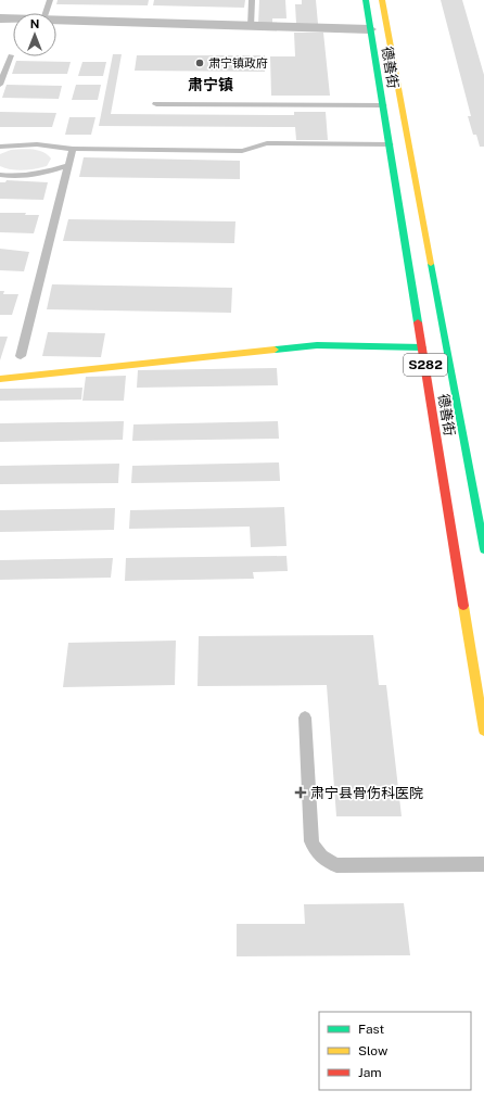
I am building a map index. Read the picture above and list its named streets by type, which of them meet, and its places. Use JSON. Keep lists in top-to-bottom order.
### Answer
{
  "streets": {
    "main road": ["德善街", "S282"]
  },
  "districts": ["肃宁镇"],
  "places": {
    "other": ["肃宁镇政府"],
    "health": ["肃宁县骨伤科医院"]
  },
  "legend": ["Fast", "Slow", "Jam"],
  "north": "top"
}
